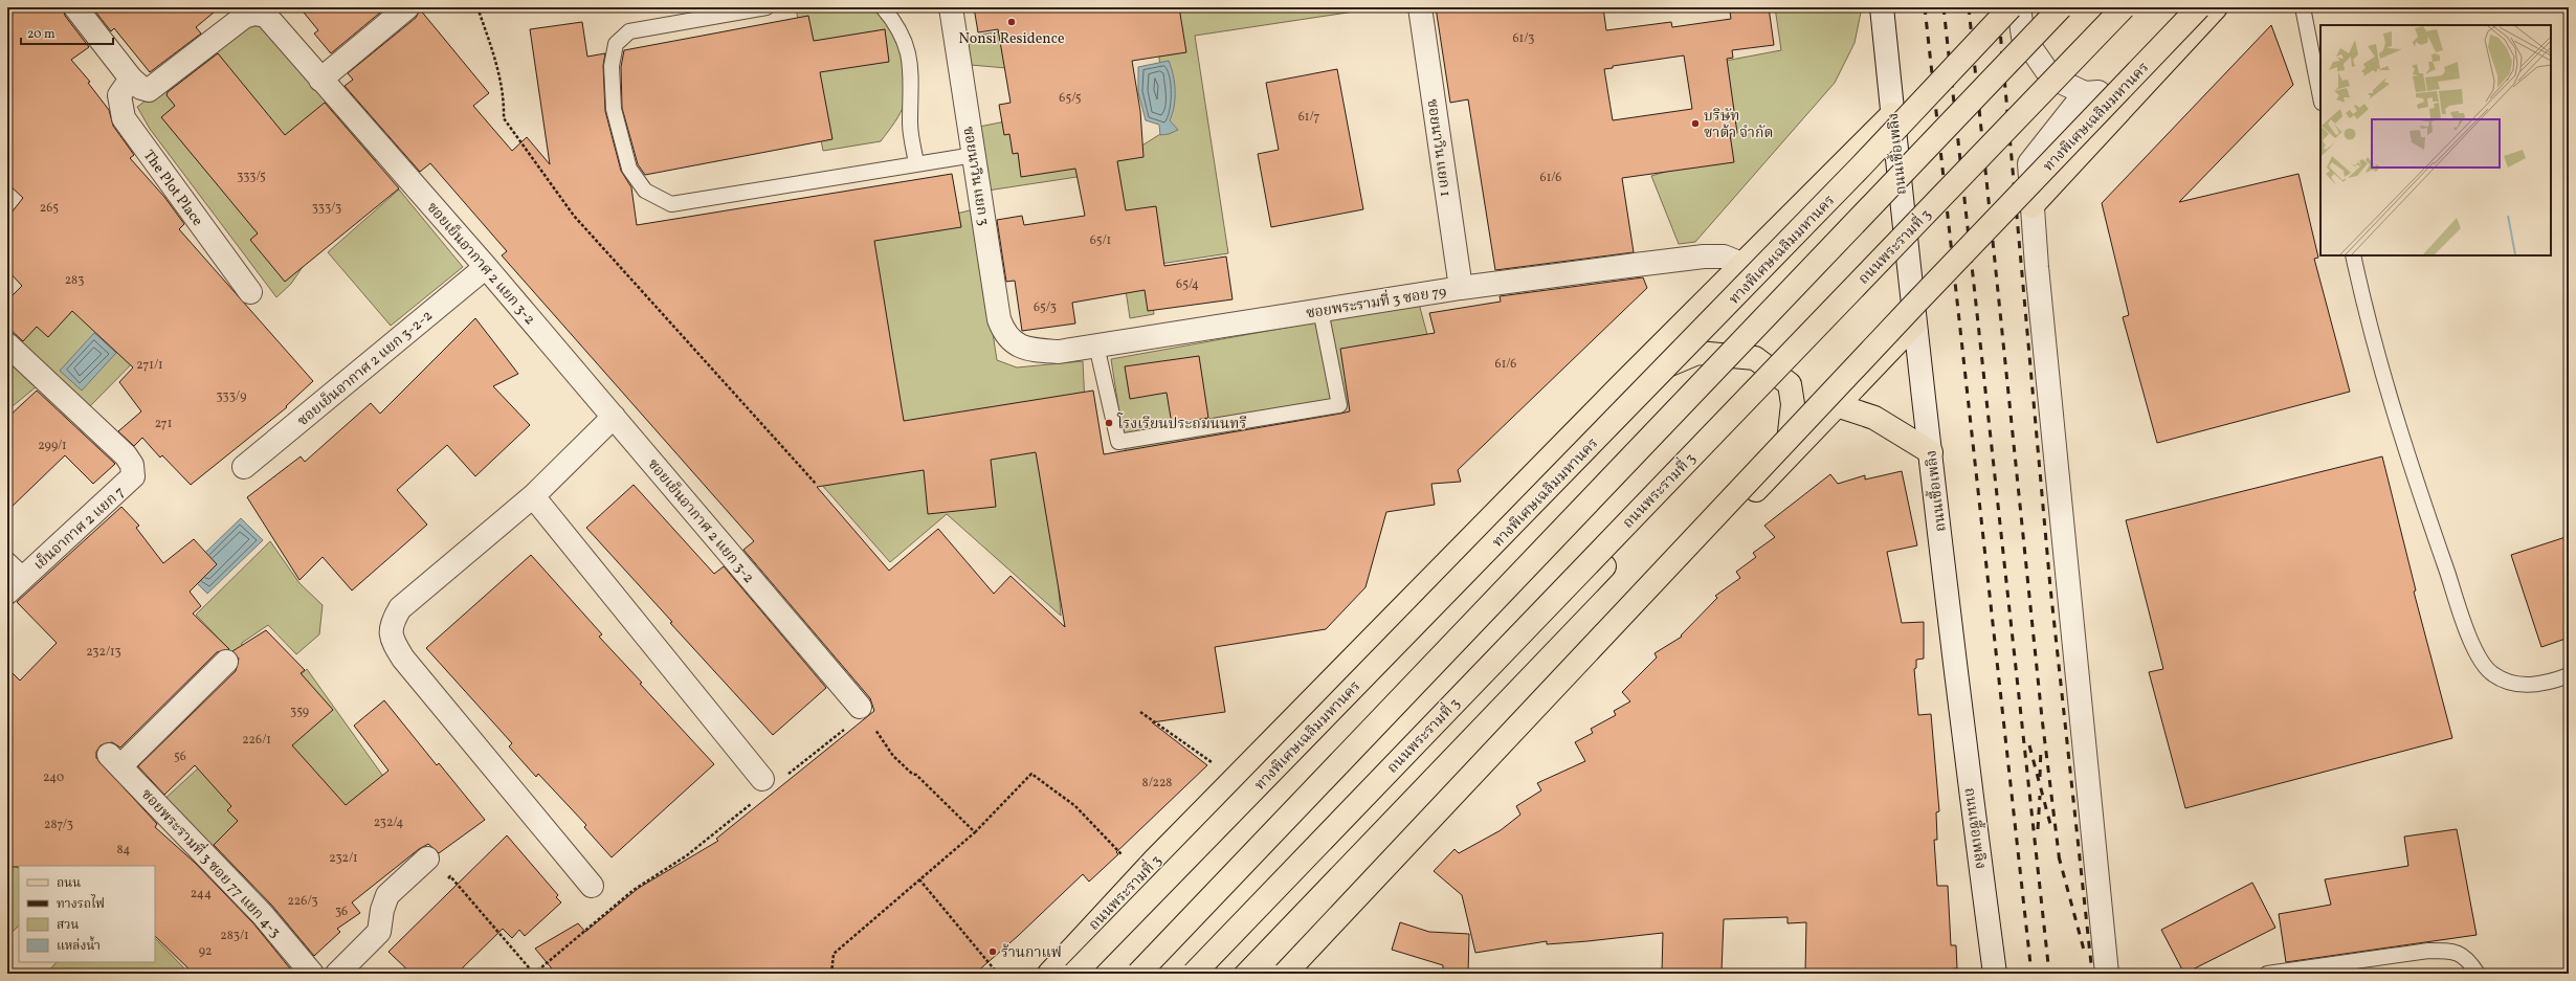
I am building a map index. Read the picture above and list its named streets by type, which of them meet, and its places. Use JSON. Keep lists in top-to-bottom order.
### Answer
{
  "streets": {
    "main road": ["ทางพิเศษเฉลิมมหานคร", "ถนนพระรามที่ 3"],
    "street": [
      "ซอยนาวิน แยก 1",
      "ถนนเชื้อเพลิง",
      "ซอยนาวิน แยก 3",
      "The Plot Place",
      "ซอยเย็นอากาศ 2 แยก 3-2",
      "ซอยพระรามที่ 3 ซอย 79",
      "ซอยเย็นอากาศ 2 แยก 3-2-2",
      "เย็นอากาศ 2 แยก 7",
      "ซอยพระรามที่ 3 ซอย 77 แยก 4-3"
    ]
  },
  "crossings": [
    ["ซอยนาวิน แยก 1", "ซอยพระรามที่ 3 ซอย 79"],
    ["ถนนเชื้อเพลิง", "ถนนพระรามที่ 3"],
    ["ซอยนาวิน แยก 3", "ซอยพระรามที่ 3 ซอย 79"],
    ["The Plot Place", "ซอยเย็นอากาศ 2 แยก 3-2"],
    ["ถนนพระรามที่ 3", "ซอยพระรามที่ 3 ซอย 79"],
    ["ซอยเย็นอากาศ 2 แยก 3-2", "ซอยเย็นอากาศ 2 แยก 3-2-2"]
  ],
  "places": [
    "Nonsi Residence",
    "บริษัท ซาต้า จำกัด",
    "โรงเรียนประถมนนทรี",
    "ร้านกาแฟ"
  ],
  "house_numbers": [
    "61/3",
    "65/5",
    "61/7",
    "333/5",
    "61/6",
    "265",
    "333/3",
    "65/1",
    "283",
    "65/4",
    "65/3",
    "61/6",
    "271/1",
    "333/9",
    "271",
    "299/1",
    "232/13",
    "359",
    "226/1",
    "56",
    "240",
    "8/228",
    "232/4",
    "287/3",
    "84",
    "232/1",
    "244",
    "226/3",
    "36",
    "283/1",
    "92"
  ],
  "legend": [
    "ถนน",
    "ทางรถไฟ",
    "สวน",
    "แหล่งน้ำ"
  ],
  "scale_bar": "20 m"
}
